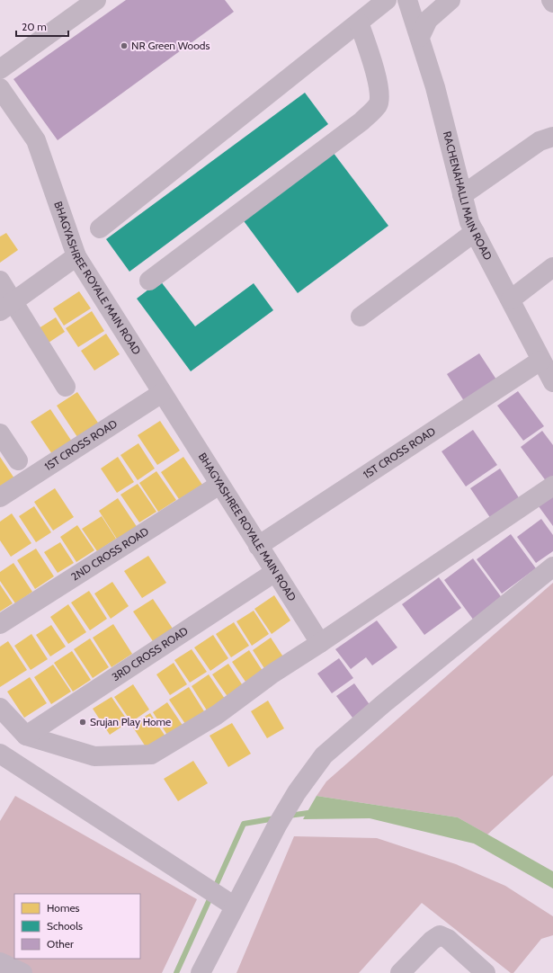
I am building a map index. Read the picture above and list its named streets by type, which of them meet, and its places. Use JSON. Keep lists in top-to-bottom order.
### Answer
{
  "streets": {
    "street": [
      "RACHENAHALLI MAIN ROAD",
      "BHAGYASHREE ROYALE MAIN ROAD",
      "1ST CROSS ROAD",
      "2ND CROSS ROAD",
      "3RD CROSS ROAD"
    ]
  },
  "crossings": [
    ["RACHENAHALLI MAIN ROAD", "1ST CROSS ROAD"],
    ["BHAGYASHREE ROYALE MAIN ROAD", "1ST CROSS ROAD"],
    ["BHAGYASHREE ROYALE MAIN ROAD", "2ND CROSS ROAD"],
    ["BHAGYASHREE ROYALE MAIN ROAD", "3RD CROSS ROAD"]
  ],
  "places": ["NR Green Woods", "Srujan Play Home"],
  "legend": ["Homes", "Schools", "Other"],
  "scale_bar": "20 m"
}
